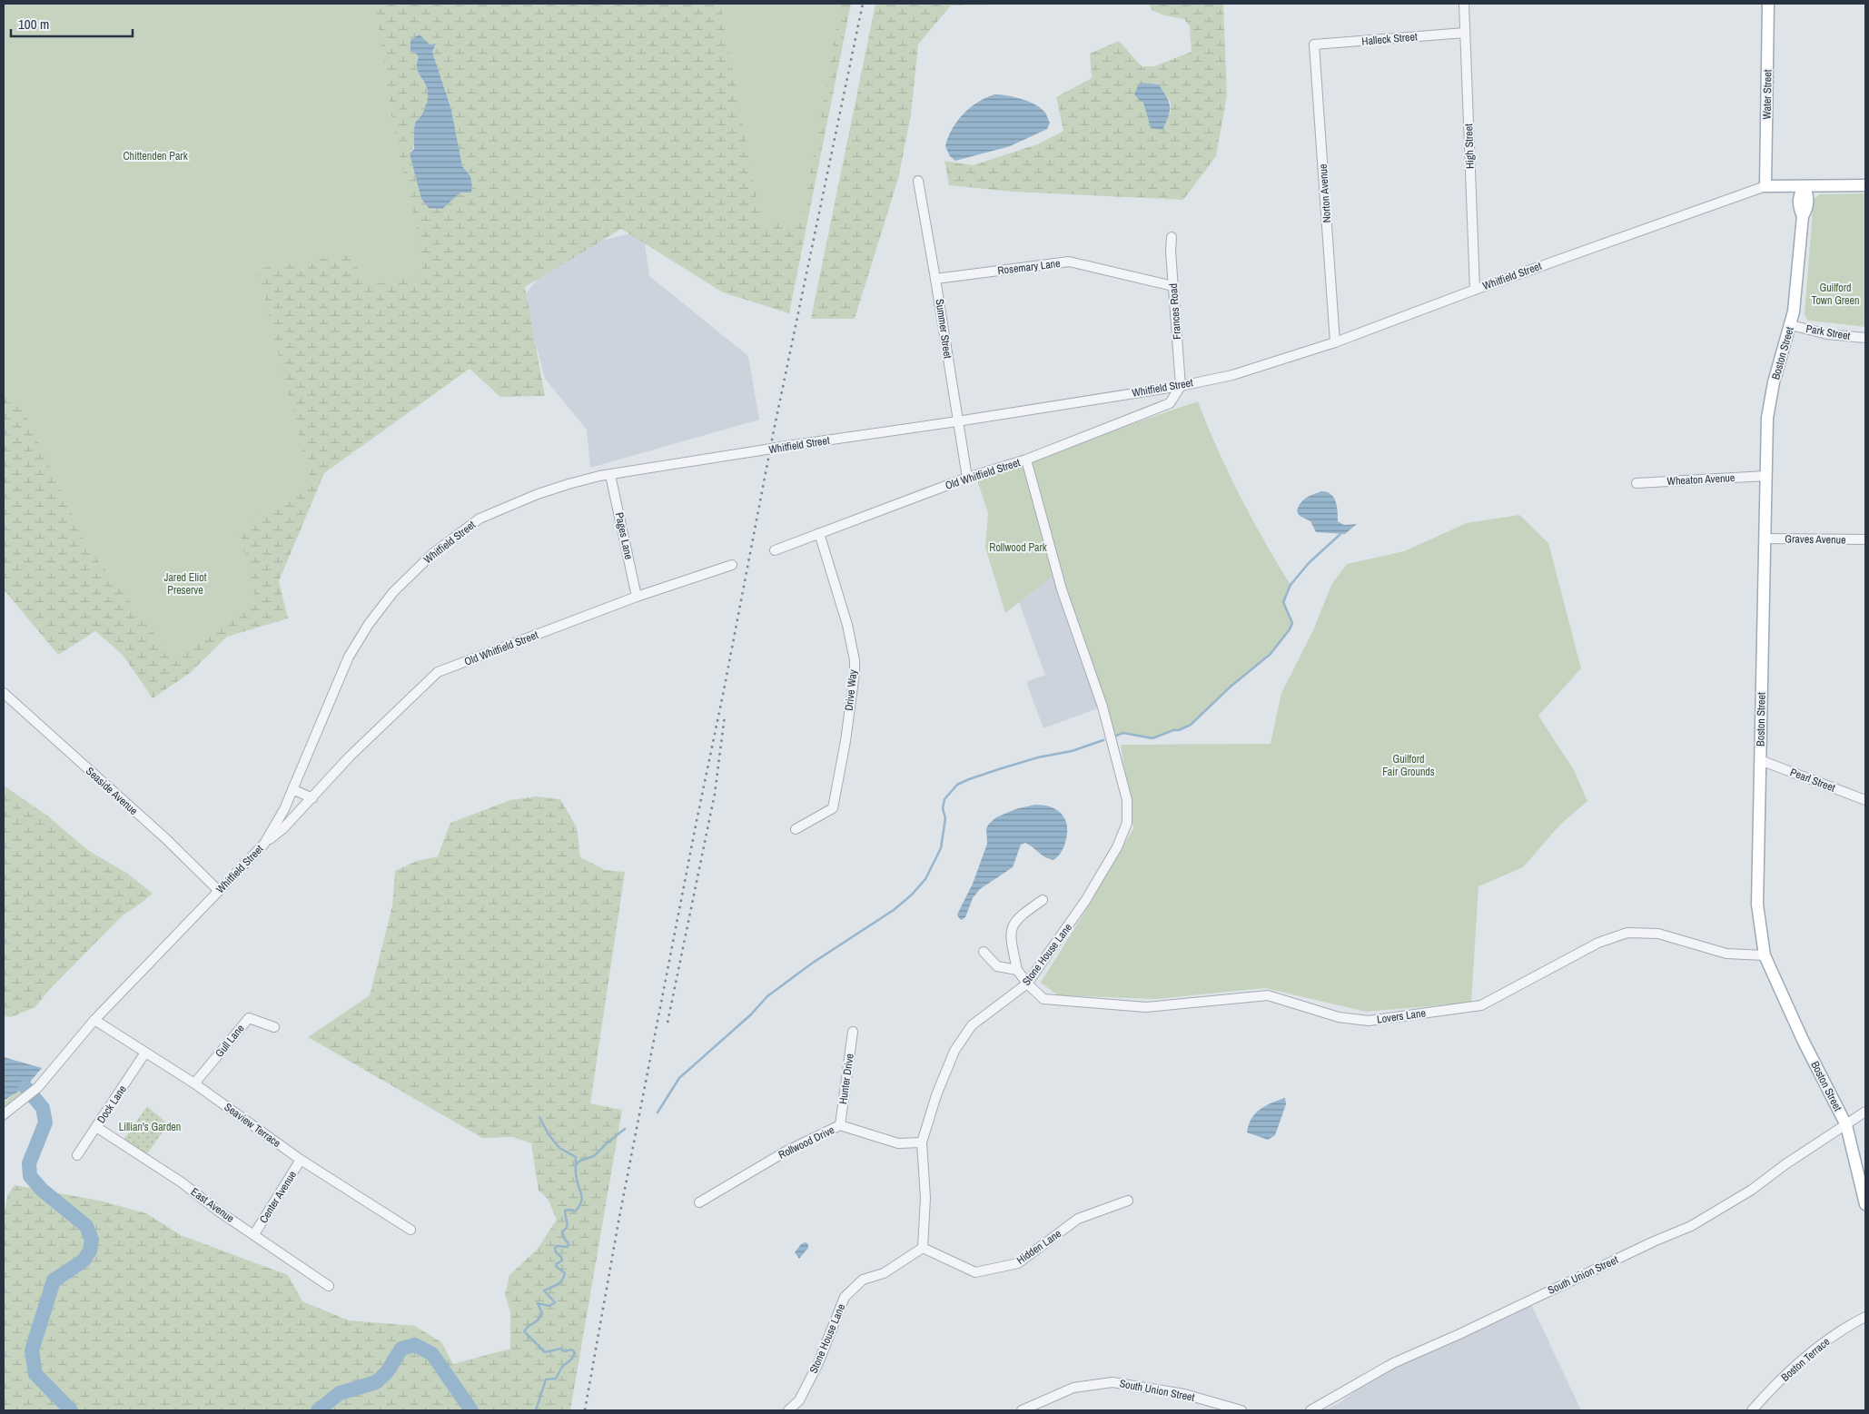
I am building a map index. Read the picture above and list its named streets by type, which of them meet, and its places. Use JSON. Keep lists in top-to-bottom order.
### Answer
{
  "streets": {
    "main road": ["Water Street", "Whitfield Street", "Boston Street"],
    "street": [
      "Halleck Street",
      "High Street",
      "Norton Avenue",
      "Rosemary Lane",
      "Frances Road",
      "Summer Street",
      "Park Street",
      "Old Whitfield Street",
      "Wheaton Avenue",
      "Pages Lane",
      "Graves Avenue",
      "Drive Way",
      "Pearl Street",
      "Seaside Avenue",
      "Stone House Lane",
      "Lovers Lane",
      "Gull Lane",
      "Hunter Drive",
      "Dock Lane",
      "Seaview Terrace",
      "Rollwood Drive",
      "Center Avenue",
      "East Avenue",
      "Hidden Lane",
      "South Union Street",
      "Boston Terrace"
    ]
  },
  "crossings": [
    ["Halleck Street", "High Street"],
    ["Halleck Street", "Norton Avenue"],
    ["Water Street", "Whitfield Street"],
    ["High Street", "Whitfield Street"],
    ["Norton Avenue", "Whitfield Street"],
    ["Rosemary Lane", "Frances Road"],
    ["Rosemary Lane", "Summer Street"],
    ["Whitfield Street", "Frances Road"],
    ["Whitfield Street", "Summer Street"],
    ["Whitfield Street", "Boston Street"],
    ["Whitfield Street", "Old Whitfield Street"],
    ["Whitfield Street", "Pages Lane"],
    ["Whitfield Street", "Seaside Avenue"],
    ["Whitfield Street", "Seaview Terrace"],
    ["Frances Road", "Old Whitfield Street"],
    ["Summer Street", "Old Whitfield Street"],
    ["Park Street", "Boston Street"],
    ["Boston Street", "Wheaton Avenue"],
    ["Boston Street", "Graves Avenue"],
    ["Boston Street", "Pearl Street"],
    ["Boston Street", "Lovers Lane"],
    ["Boston Street", "South Union Street"],
    ["Old Whitfield Street", "Pages Lane"],
    ["Old Whitfield Street", "Drive Way"],
    ["Old Whitfield Street", "Stone House Lane"],
    ["Stone House Lane", "Lovers Lane"],
    ["Stone House Lane", "Rollwood Drive"],
    ["Stone House Lane", "Hidden Lane"],
    ["Gull Lane", "Seaview Terrace"],
    ["Hunter Drive", "Rollwood Drive"],
    ["Dock Lane", "Seaview Terrace"],
    ["Dock Lane", "East Avenue"],
    ["Seaview Terrace", "Center Avenue"],
    ["Center Avenue", "East Avenue"]
  ],
  "parks": [
    "Chittenden Park",
    "Guilford Town Green",
    "Rollwood Park",
    "Jared Eliot Preserve",
    "Guilford Fair Grounds",
    "Lillian's Garden"
  ],
  "scale_bar": "100 m"
}
